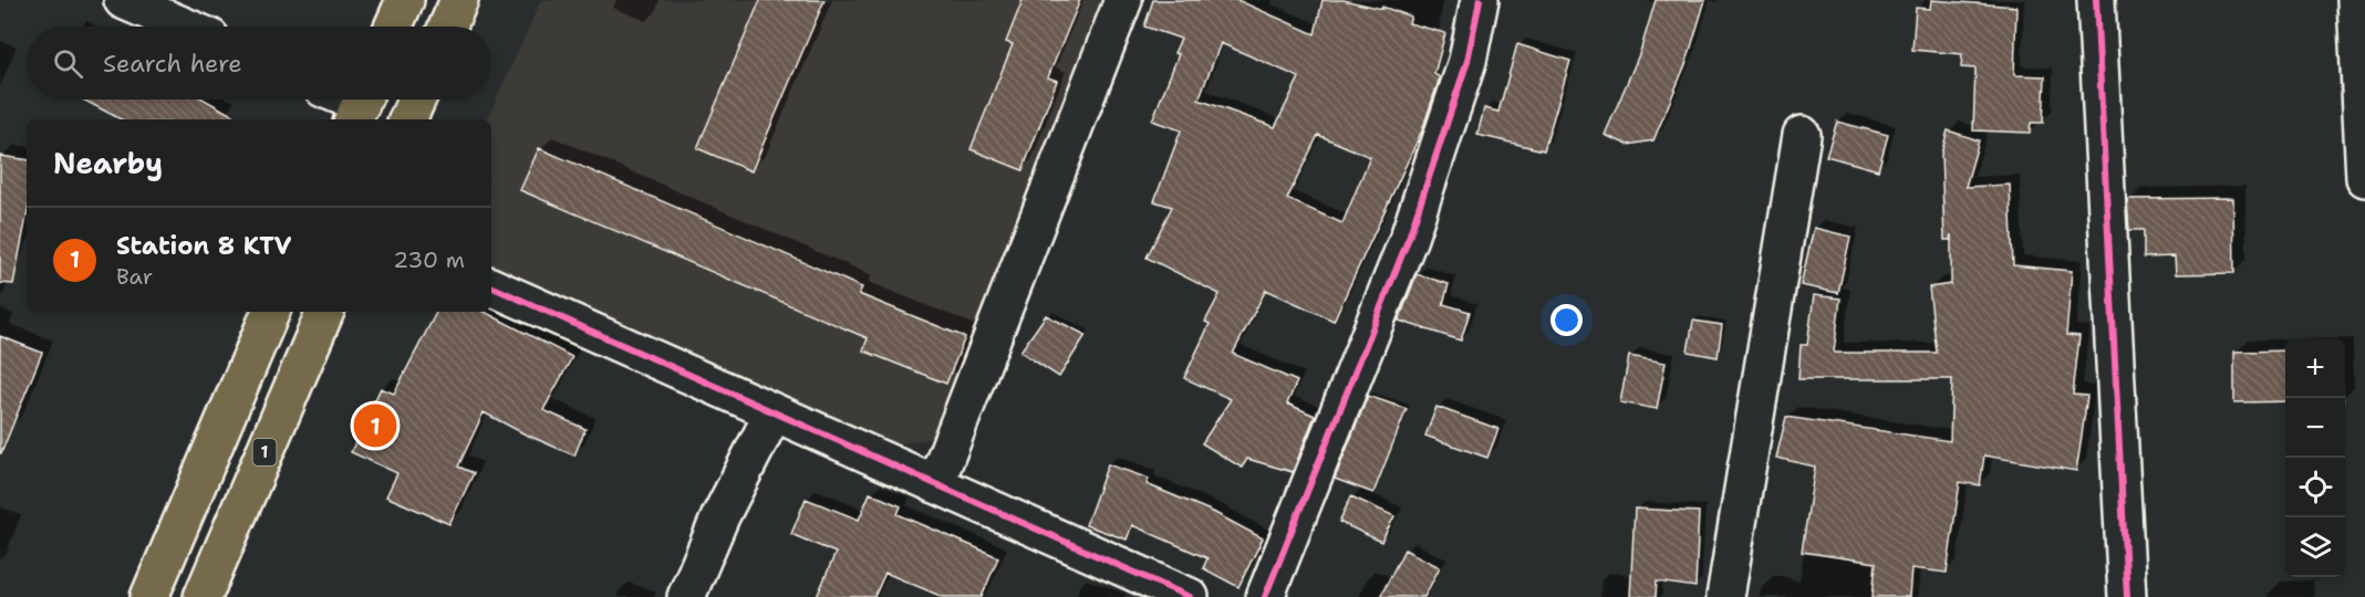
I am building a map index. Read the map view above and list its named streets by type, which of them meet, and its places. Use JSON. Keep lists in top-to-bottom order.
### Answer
{
  "streets": {
    "highway": ["1"]
  },
  "page": {
    "search": "Search here",
    "heading": "Nearby",
    "list": [
      {
        "mark": "1",
        "name": "Station 8 KTV",
        "note": "Bar",
        "value": "230 m"
      }
    ],
    "map_buttons": ["+", "−"],
    "pins": "1"
  }
}
